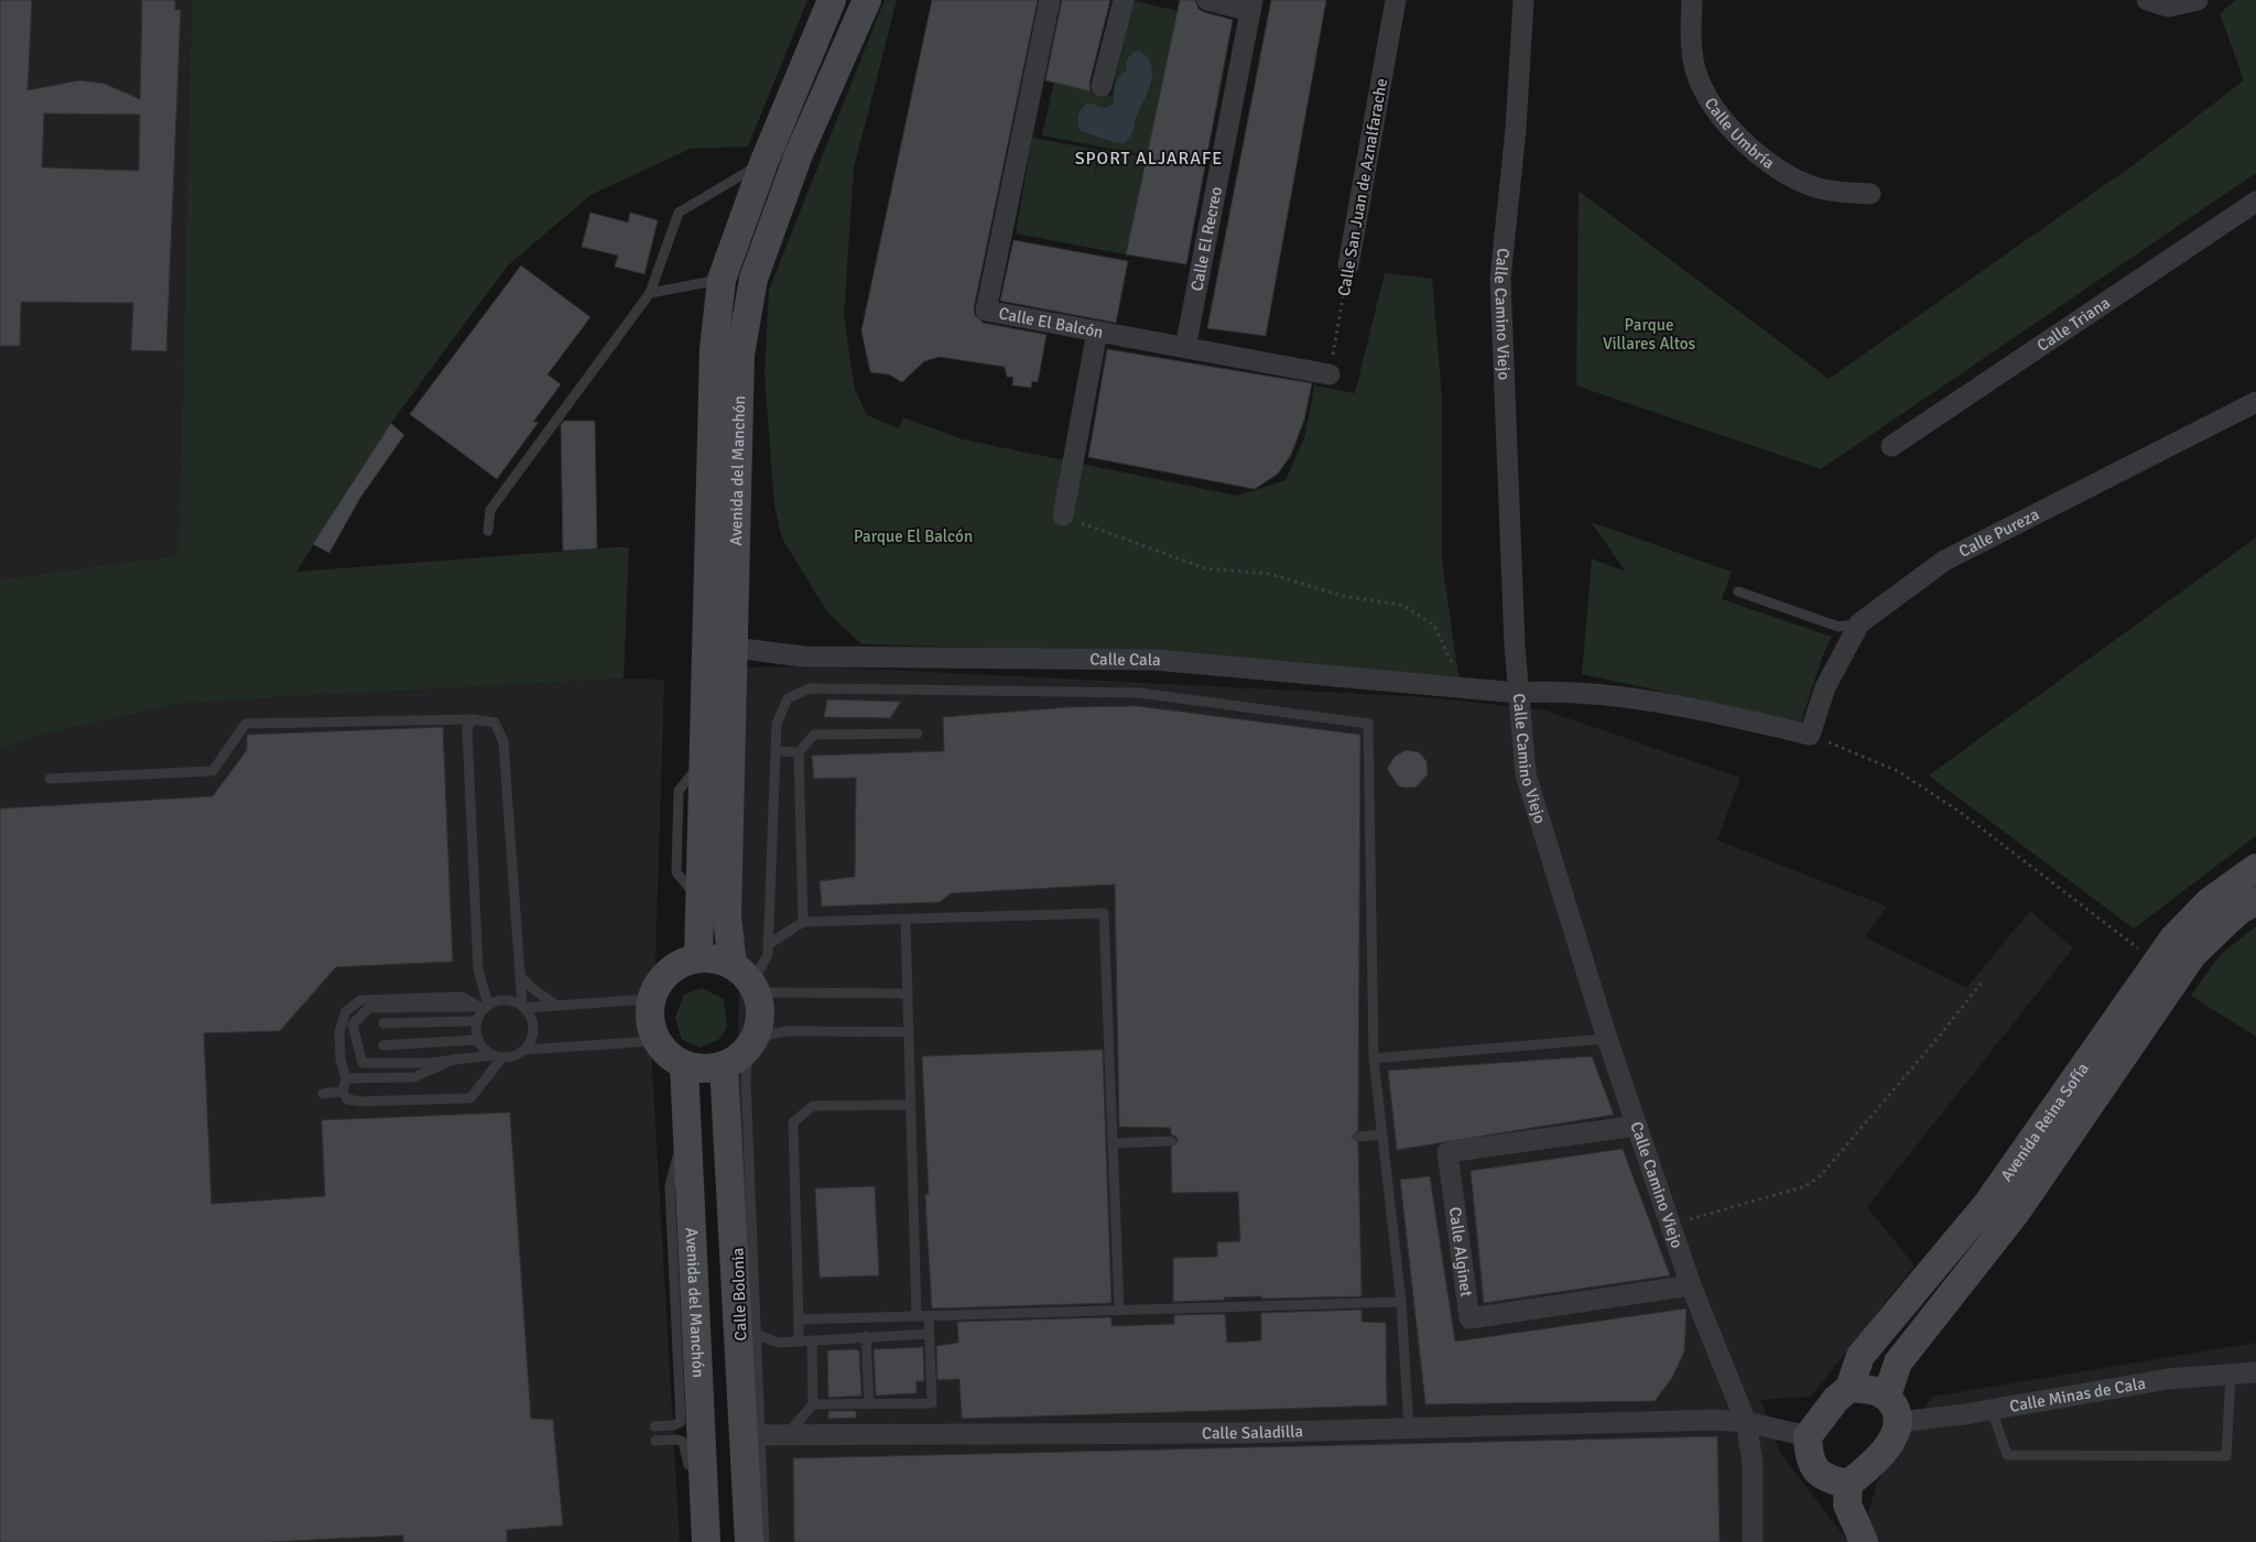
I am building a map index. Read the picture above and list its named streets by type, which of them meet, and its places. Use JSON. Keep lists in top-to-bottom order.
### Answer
{
  "streets": {
    "main road": ["Avenida del Manchón", "Avenida Reina Sofía"],
    "street": [
      "Calle Umbría",
      "Calle San Juan de Aznalfarache",
      "Calle El Recreo",
      "Calle Camino Viejo",
      "Calle El Balcón",
      "Calle Triana",
      "Calle Pureza",
      "Calle Cala",
      "Calle Alginet",
      "Calle Minas de Cala",
      "Calle Saladilla"
    ],
    "lane": ["Calle Bolonia"]
  },
  "crossings": [
    ["Calle San Juan de Aznalfarache", "Calle El Balcón"],
    ["Calle El Recreo", "Calle El Balcón"],
    ["Calle Camino Viejo", "Calle Cala"],
    ["Calle Camino Viejo", "Calle Alginet"],
    ["Calle Camino Viejo", "Calle Saladilla"],
    ["Avenida del Manchón", "Calle Cala"],
    ["Avenida del Manchón", "Calle Bolonia"],
    ["Calle Pureza", "Calle Cala"],
    ["Avenida Reina Sofía", "Calle Minas de Cala"],
    ["Calle Bolonia", "Calle Saladilla"]
  ],
  "districts": ["SPORT ALJARAFE"],
  "parks": ["Parque Villares Altos", "Parque El Balcón"]
}
